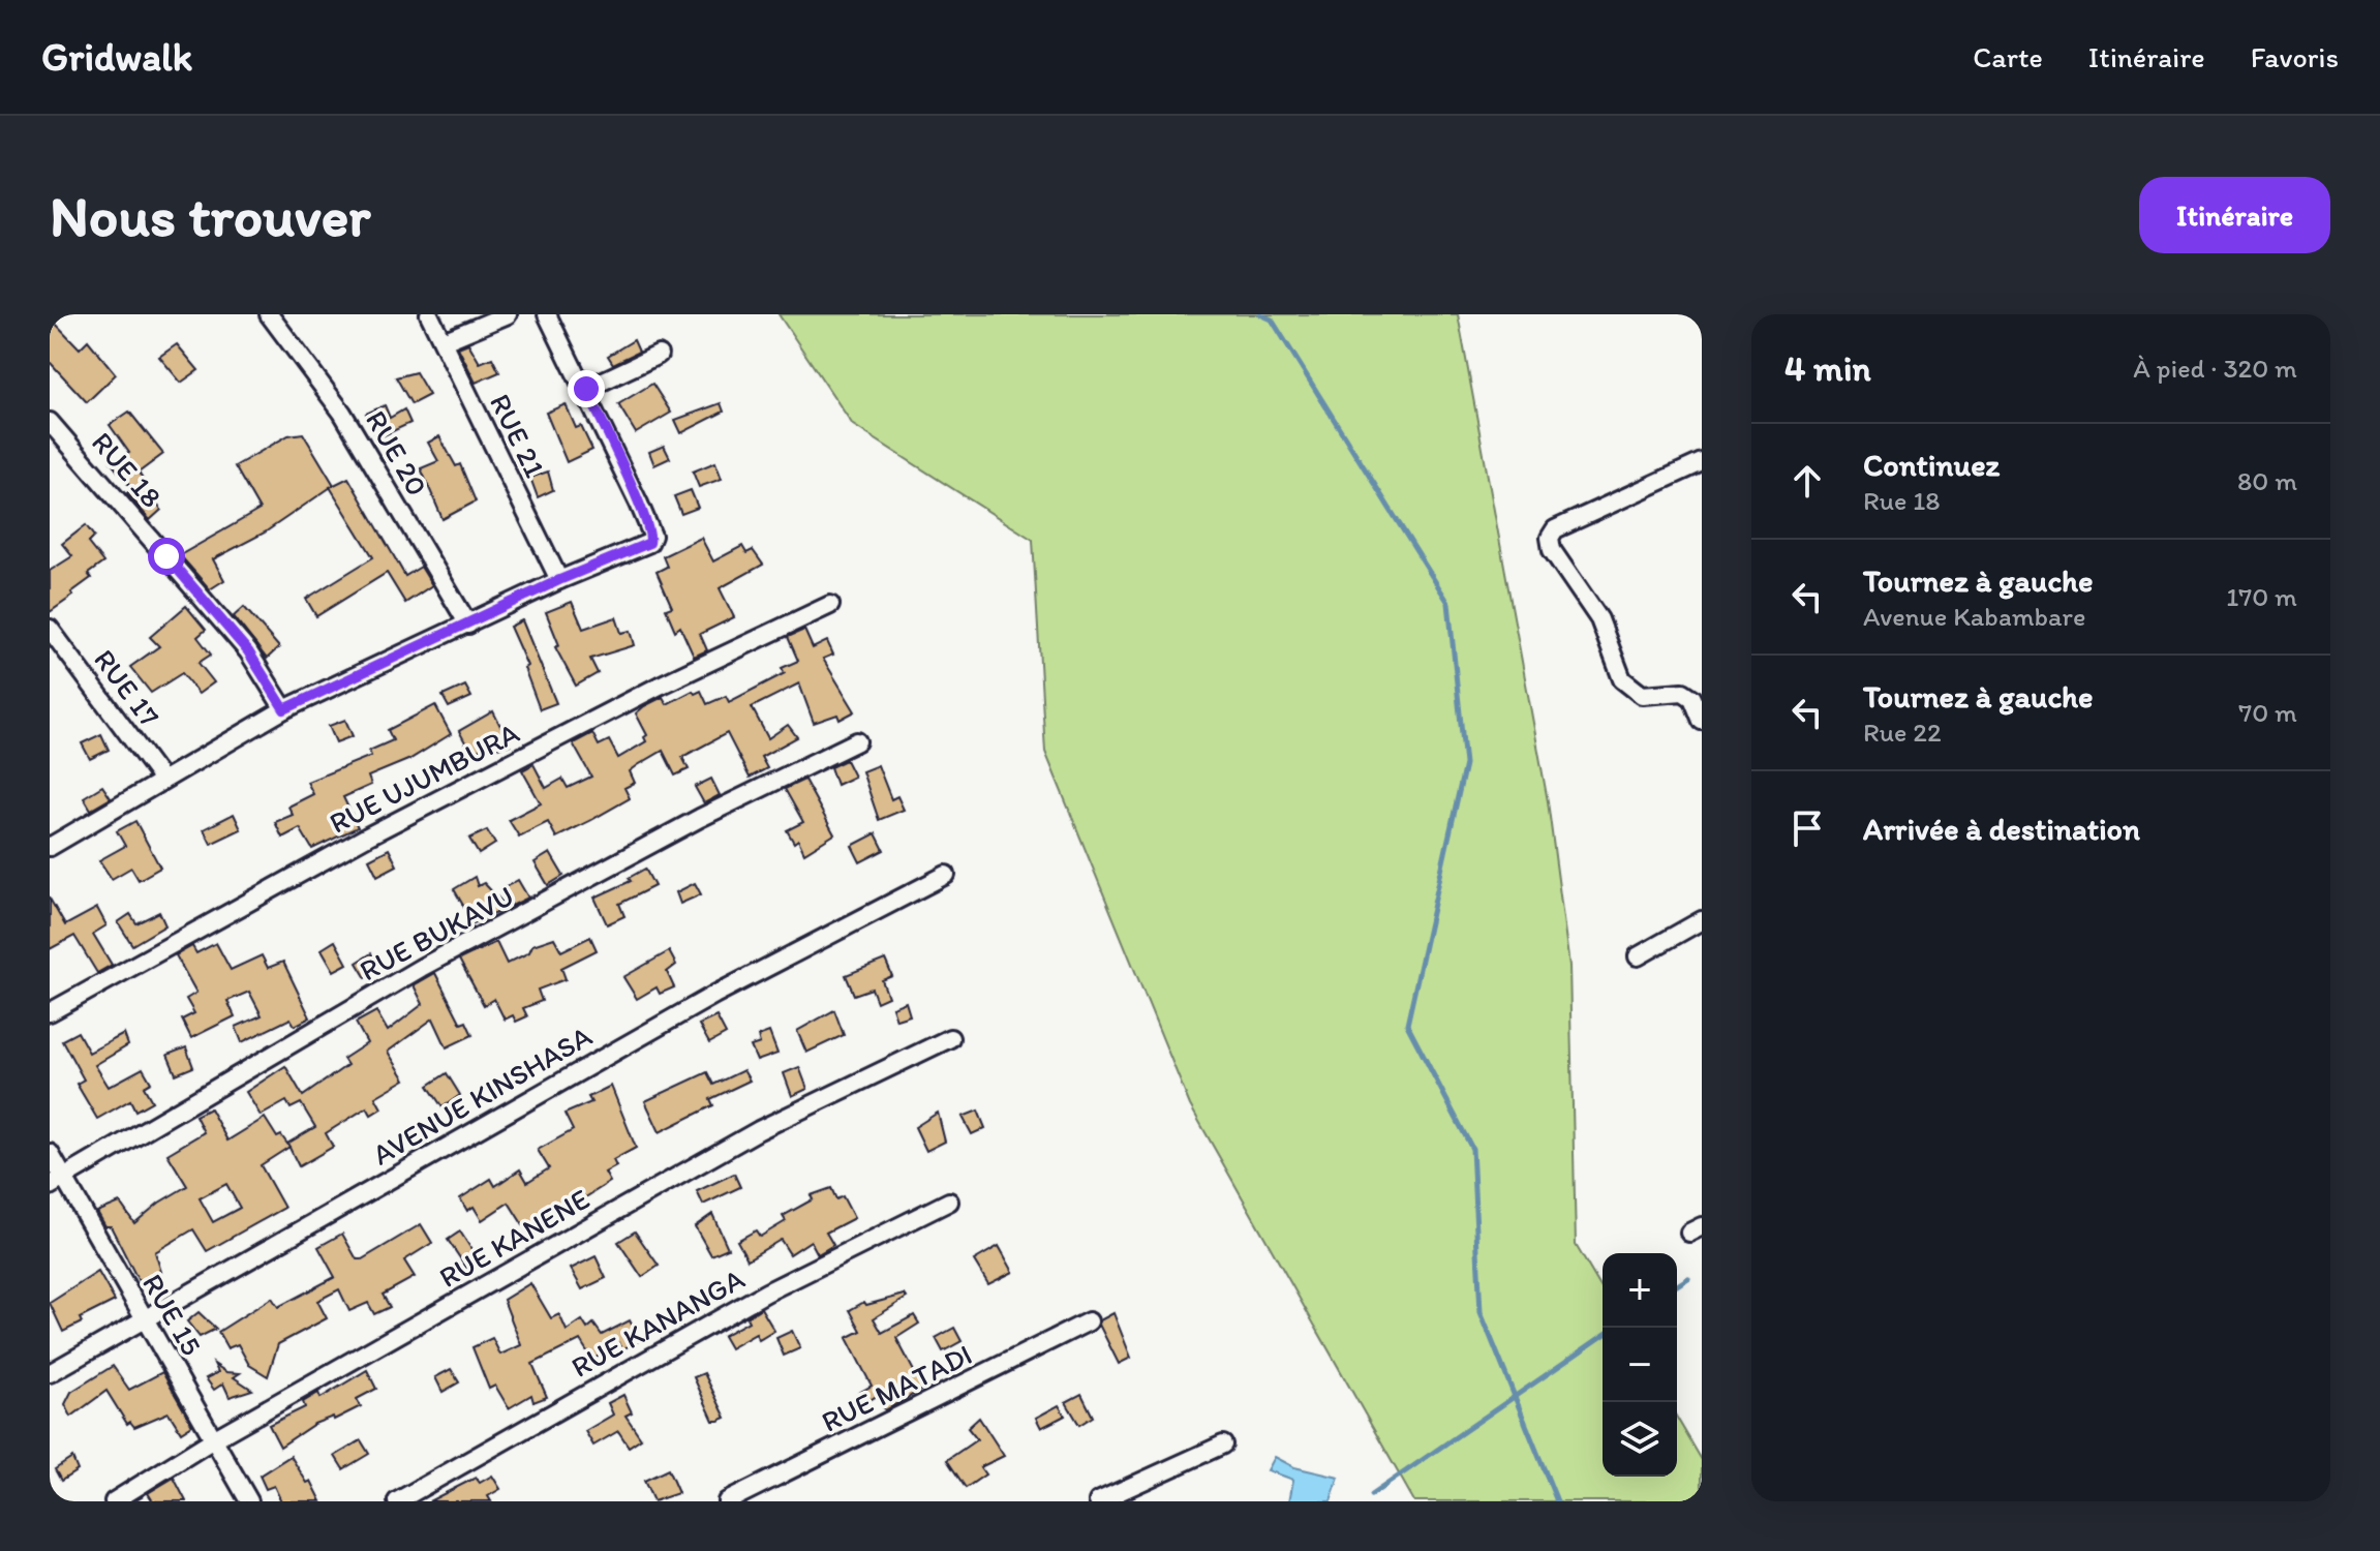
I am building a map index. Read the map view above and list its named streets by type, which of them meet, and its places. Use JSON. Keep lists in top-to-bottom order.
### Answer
{
  "streets": {
    "street": [
      "RUE 21",
      "RUE 20",
      "RUE 18",
      "RUE 17",
      "RUE UJUMBURA",
      "RUE BUKAVU",
      "AVENUE KINSHASA",
      "RUE KANENE",
      "RUE 15",
      "RUE KANANGA",
      "RUE MATADI"
    ]
  },
  "crossings": [
    ["RUE BUKAVU", "RUE 15"],
    ["AVENUE KINSHASA", "RUE 15"],
    ["RUE KANENE", "RUE 15"]
  ],
  "page": {
    "header": "Gridwalk",
    "nav": ["Carte", "Itinéraire", "Favoris"],
    "buttons": "Itinéraire",
    "title": "Nous trouver",
    "heading": ["4 min", "À pied · 320 m"],
    "list": [
      ["Continuez", "Rue 18", "80 m"],
      ["Tournez à gauche", "Avenue Kabambare", "170 m"],
      ["Tournez à gauche", "Rue 22", "70 m"],
      "Arrivée à destination"
    ],
    "map_buttons": ["+", "−"]
  }
}
